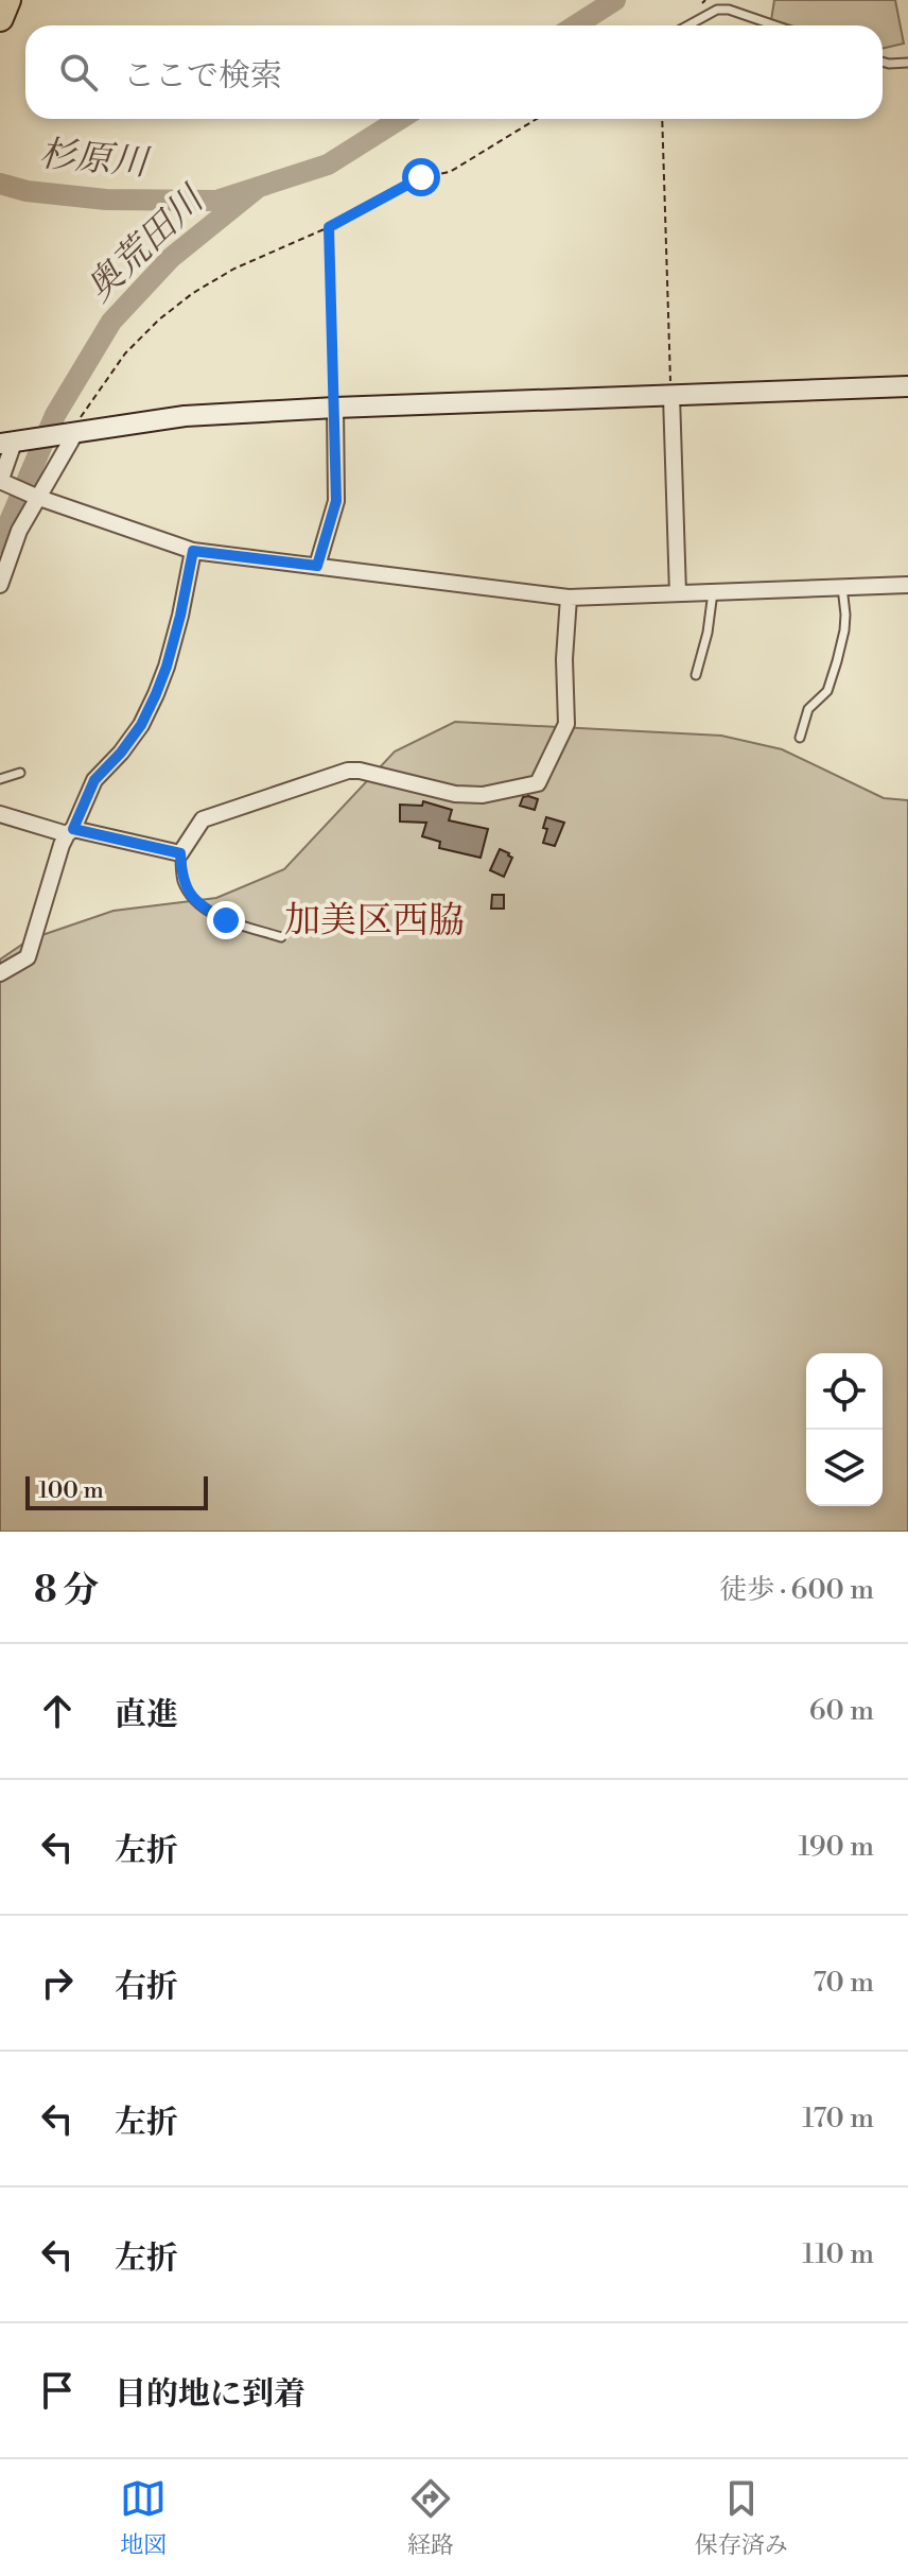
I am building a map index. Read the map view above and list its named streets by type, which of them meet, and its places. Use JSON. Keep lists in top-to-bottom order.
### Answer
{
  "districts": ["加美区西脇"],
  "water": ["杉原川", "奥荒田川"],
  "scale_bar": "100 m",
  "page": {
    "search": "ここで検索",
    "scale": "100 m",
    "heading": ["8 分", "徒歩 · 600 m"],
    "list": [
      ["直進", "60 m"],
      ["左折", "190 m"],
      ["右折", "70 m"],
      ["左折", "170 m"],
      ["左折", "110 m"],
      "目的地に到着"
    ],
    "nav": ["地図", "経路", "保存済み"]
  }
}
